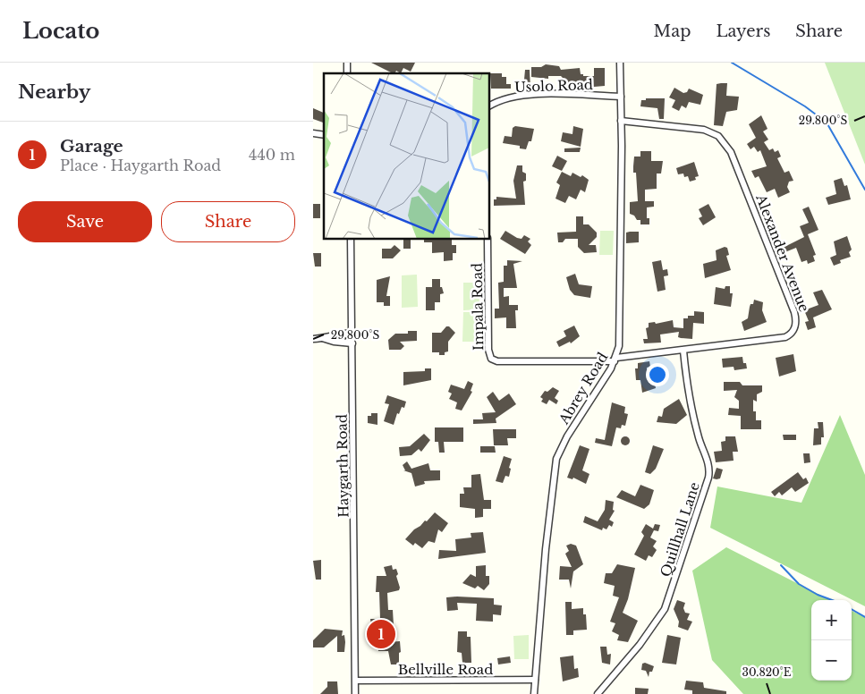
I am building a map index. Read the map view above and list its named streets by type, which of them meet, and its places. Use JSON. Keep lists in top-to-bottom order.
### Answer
{
  "streets": {
    "street": [
      "Usolo Road",
      "Alexander Avenue",
      "Impala Road",
      "Abrey Road",
      "Haygarth Road",
      "Quillhall Lane",
      "Bellville Road"
    ]
  },
  "crossings": [
    ["Usolo Road", "Abrey Road"],
    ["Alexander Avenue", "Impala Road"],
    ["Alexander Avenue", "Abrey Road"],
    ["Alexander Avenue", "Quillhall Lane"],
    ["Impala Road", "Abrey Road"],
    ["Abrey Road", "Bellville Road"],
    ["Haygarth Road", "Bellville Road"]
  ],
  "page": {
    "header": "Locato",
    "nav": ["Map", "Layers", "Share"],
    "heading": "Nearby",
    "list": [
      {
        "mark": "1",
        "name": "Garage",
        "note": "Place · Haygarth Road",
        "value": "440 m"
      }
    ],
    "buttons": ["Save", "Share"],
    "map_buttons": ["+", "−"],
    "pins": "1"
  },
  "coordinates": ["29.800°S", "30.820°E"]
}
